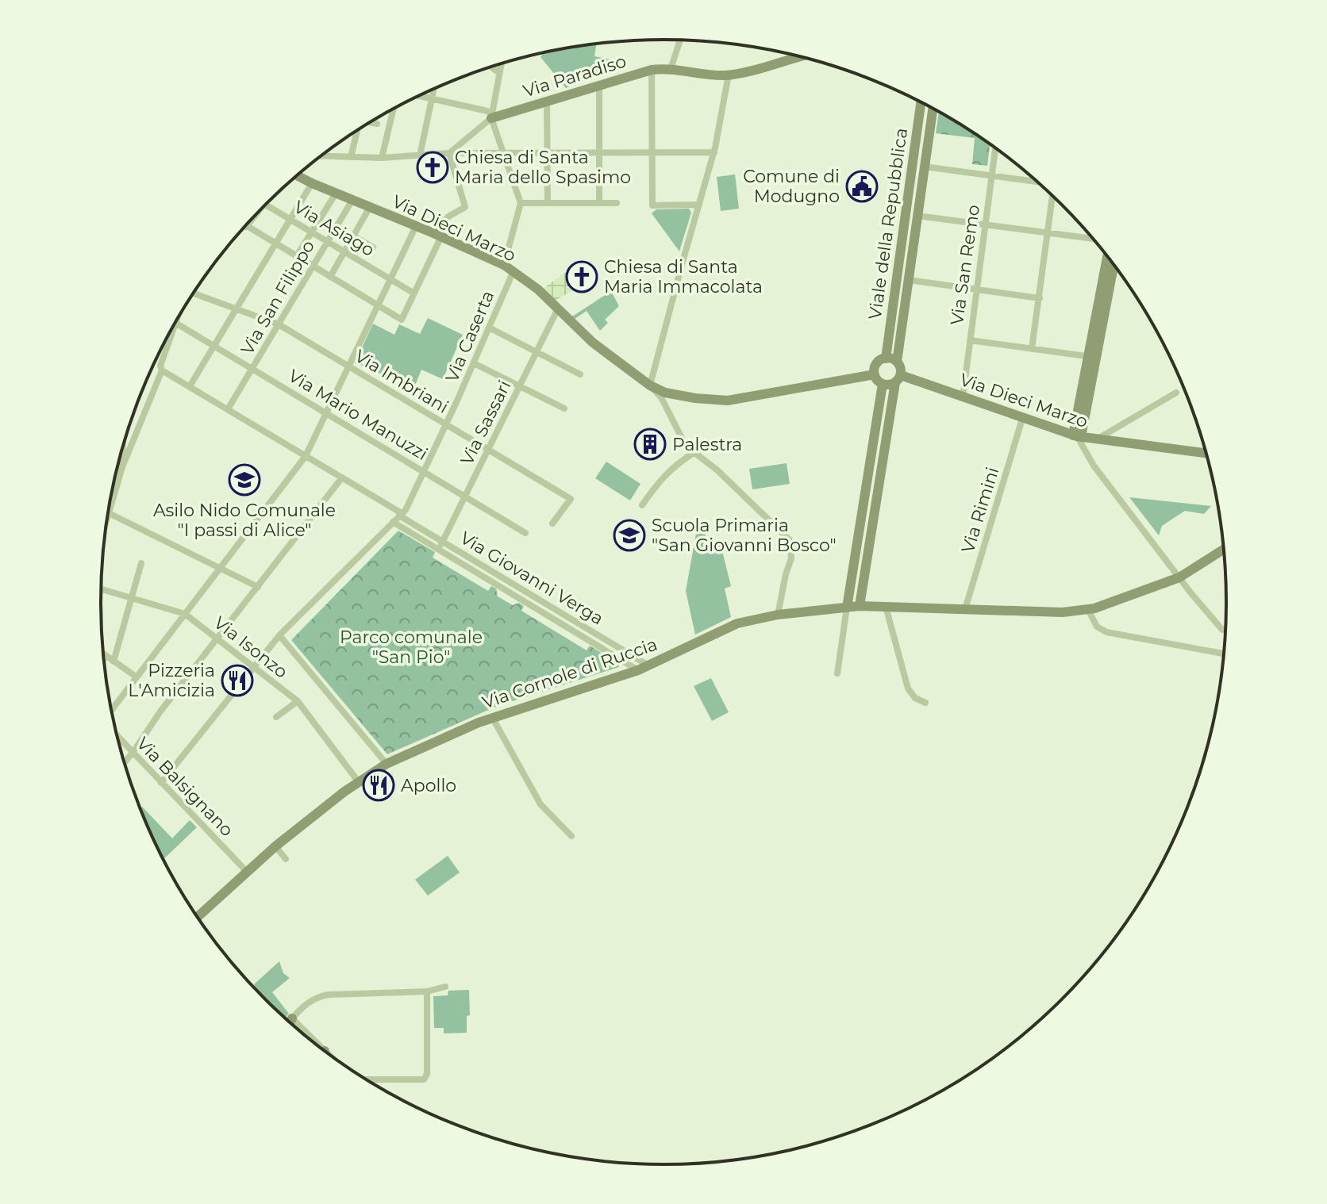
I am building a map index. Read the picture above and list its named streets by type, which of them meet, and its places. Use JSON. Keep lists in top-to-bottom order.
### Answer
{
  "streets": {
    "main road": [
      "Via Paradiso",
      "Viale della Repubblica",
      "Via Dieci Marzo",
      "Via Cornole di Ruccia"
    ],
    "street": [
      "Via Asiago",
      "Via San Remo",
      "Via San Filippo",
      "Via Caserta",
      "Via Imbriani",
      "Via Mario Manuzzi",
      "Via Sassari",
      "Via Rimini",
      "Via Giovanni Verga",
      "Via Isonzo",
      "Via Balsignano"
    ]
  },
  "crossings": [
    ["Viale della Repubblica", "Via Dieci Marzo"],
    ["Via Asiago", "Via San Filippo"],
    ["Via Dieci Marzo", "Via San Remo"],
    ["Via Dieci Marzo", "Via San Filippo"],
    ["Via Dieci Marzo", "Via Caserta"],
    ["Via Dieci Marzo", "Via Sassari"],
    ["Via Dieci Marzo", "Via Rimini"],
    ["Via San Filippo", "Via Imbriani"],
    ["Via San Filippo", "Via Mario Manuzzi"],
    ["Via San Filippo", "Via Giovanni Verga"],
    ["Via Caserta", "Via Imbriani"],
    ["Via Caserta", "Via Mario Manuzzi"],
    ["Via Caserta", "Via Giovanni Verga"],
    ["Via Caserta", "Via Isonzo"],
    ["Via Caserta", "Via Balsignano"],
    ["Via Imbriani", "Via Sassari"],
    ["Via Mario Manuzzi", "Via Sassari"],
    ["Via Sassari", "Via Giovanni Verga"],
    ["Via Rimini", "Via Cornole di Ruccia"],
    ["Via Giovanni Verga", "Via Cornole di Ruccia"],
    ["Via Isonzo", "Via Cornole di Ruccia"],
    ["Via Cornole di Ruccia", "Via Balsignano"]
  ],
  "parks": ["Parco comunale \"San Pio\""],
  "places": {
    "church": ["Chiesa di Santa Maria dello Spasimo", "Chiesa di Santa Maria Immacolata"],
    "public building": ["Comune di Modugno"],
    "building": ["Palestra"],
    "school or university": ["Asilo Nido Comunale \"I passi di Alice\"", "Scuola Primaria \"San Giovanni Bosco\""],
    "restaurant": ["Pizzeria L'Amicizia", "Apollo"]
  }
}
